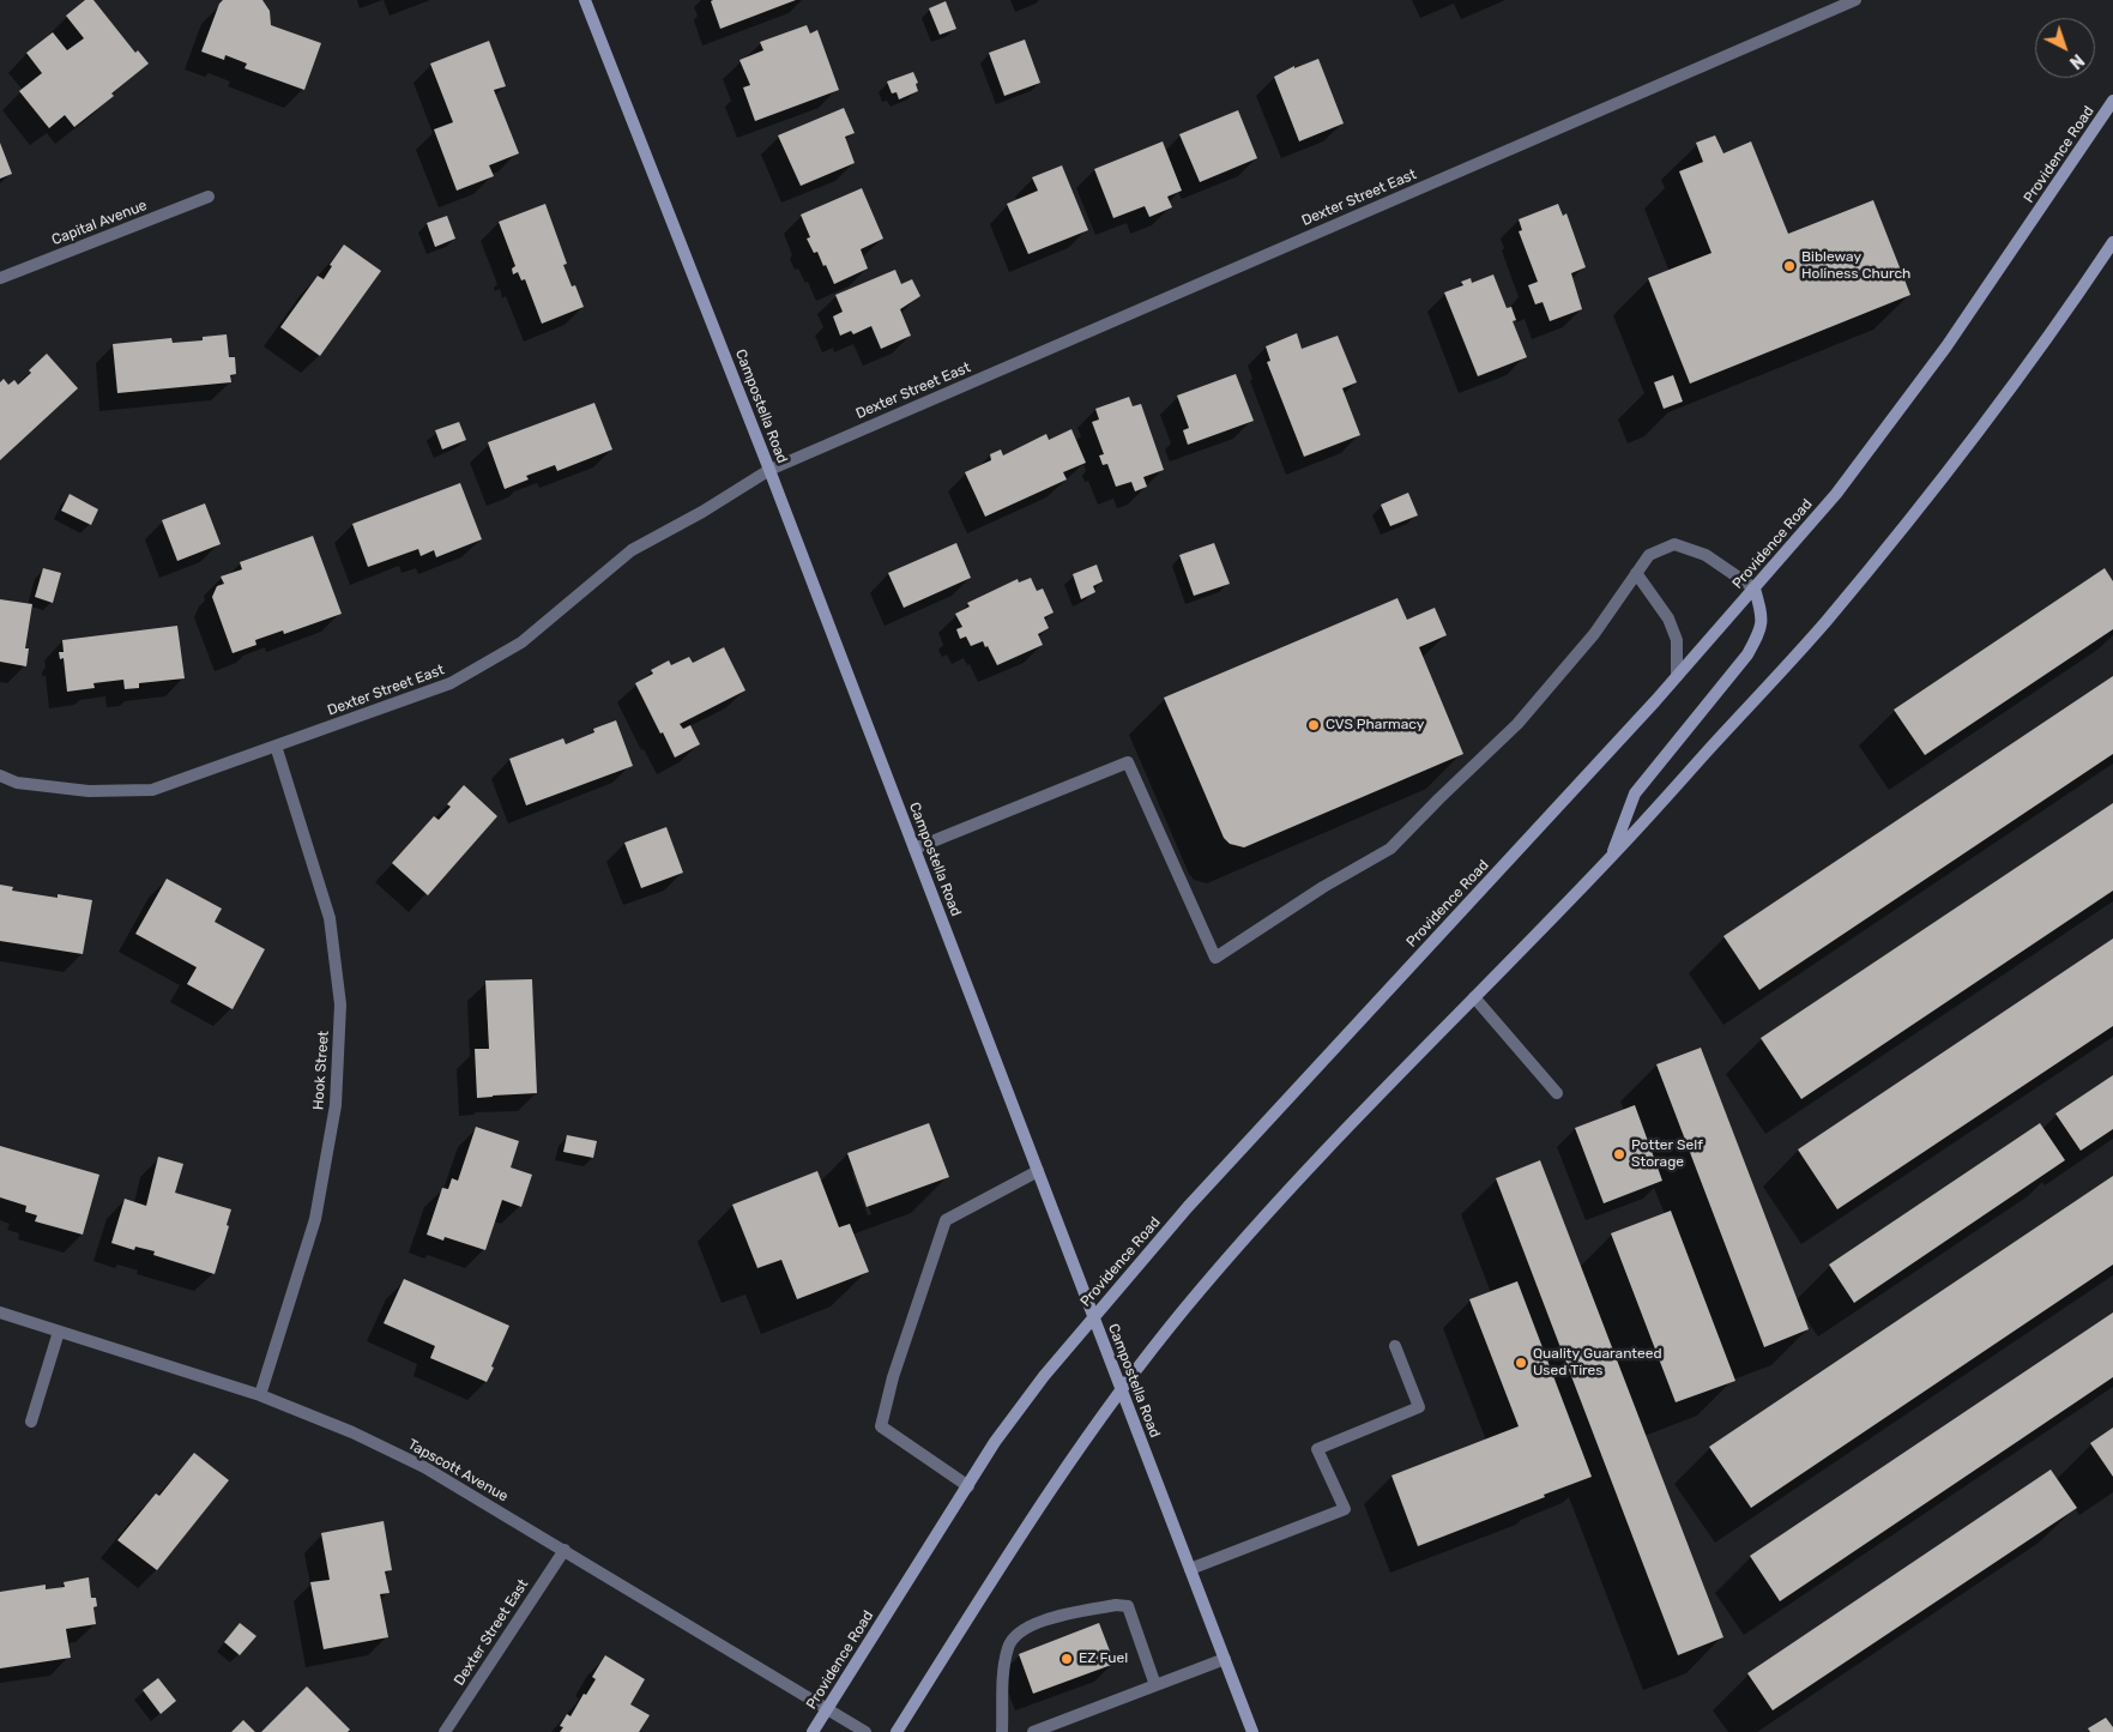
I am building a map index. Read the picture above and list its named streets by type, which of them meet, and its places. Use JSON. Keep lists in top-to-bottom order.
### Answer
{
  "streets": {
    "main road": ["Providence Road", "Campostella Road"],
    "street": [
      "Dexter Street East",
      "Capital Avenue",
      "Hook Street",
      "Tapscott Avenue"
    ]
  },
  "crossings": [
    ["Providence Road", "Campostella Road"],
    ["Providence Road", "Tapscott Avenue"],
    ["Dexter Street East", "Campostella Road"],
    ["Dexter Street East", "Hook Street"],
    ["Dexter Street East", "Tapscott Avenue"],
    ["Hook Street", "Tapscott Avenue"]
  ],
  "places": [
    "Bibleway Holiness Church",
    "CVS Pharmacy",
    "Potter Self Storage",
    "Quality Guaranteed Used Tires",
    "EZ Fuel"
  ],
  "north": "bottom right"
}
